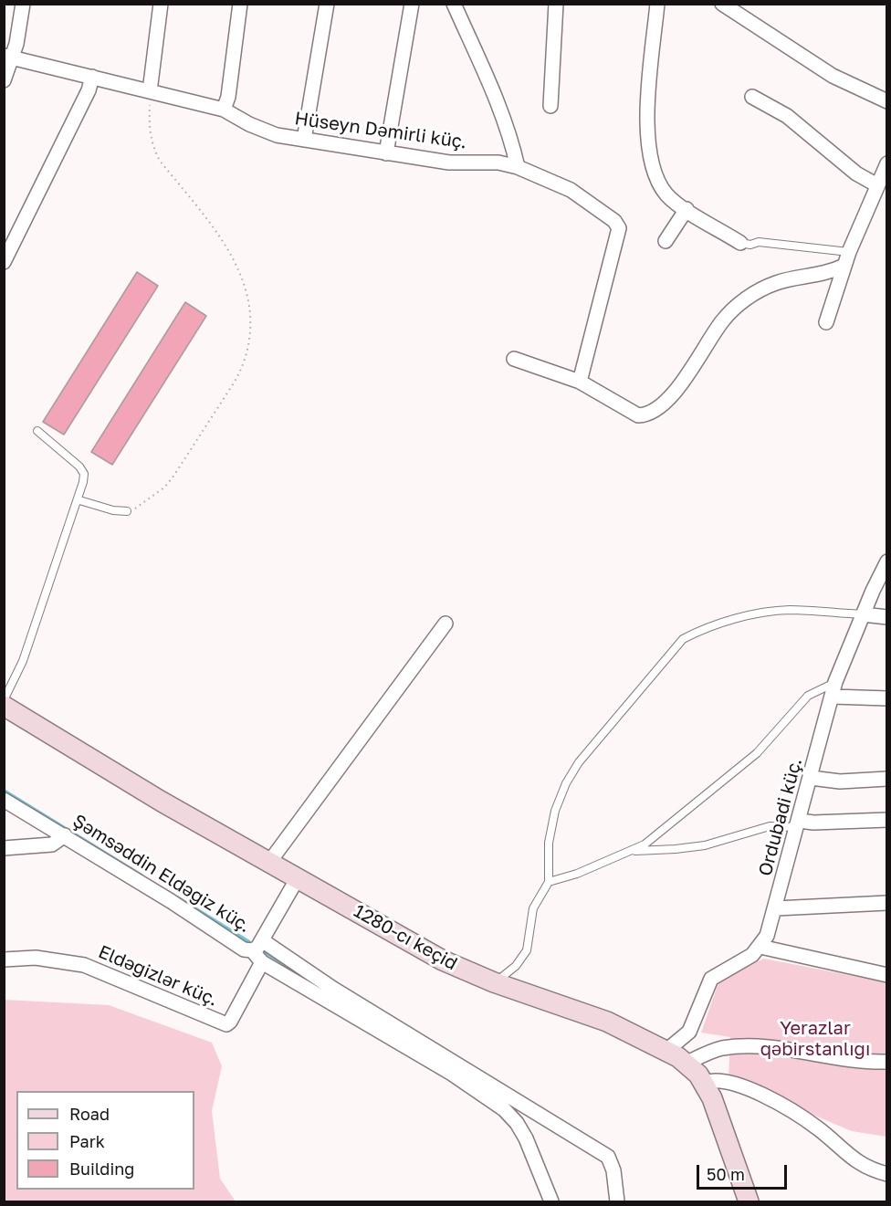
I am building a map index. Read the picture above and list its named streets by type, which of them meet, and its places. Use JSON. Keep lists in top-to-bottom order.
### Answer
{
  "streets": {
    "street": [
      "Hüseyn Dəmirli küç.",
      "Ordubadi küç.",
      "Şəmsəddin Eldəgiz küç.",
      "1280-cı keçid",
      "Eldəgizlər küç."
    ]
  },
  "crossings": [
    ["Şəmsəddin Eldəgiz küç.", "1280-cı keçid"]
  ],
  "parks": ["Yerazlar qəbirstanlığı"],
  "legend": ["Road", "Park", "Building"],
  "scale_bar": "50 m"
}
